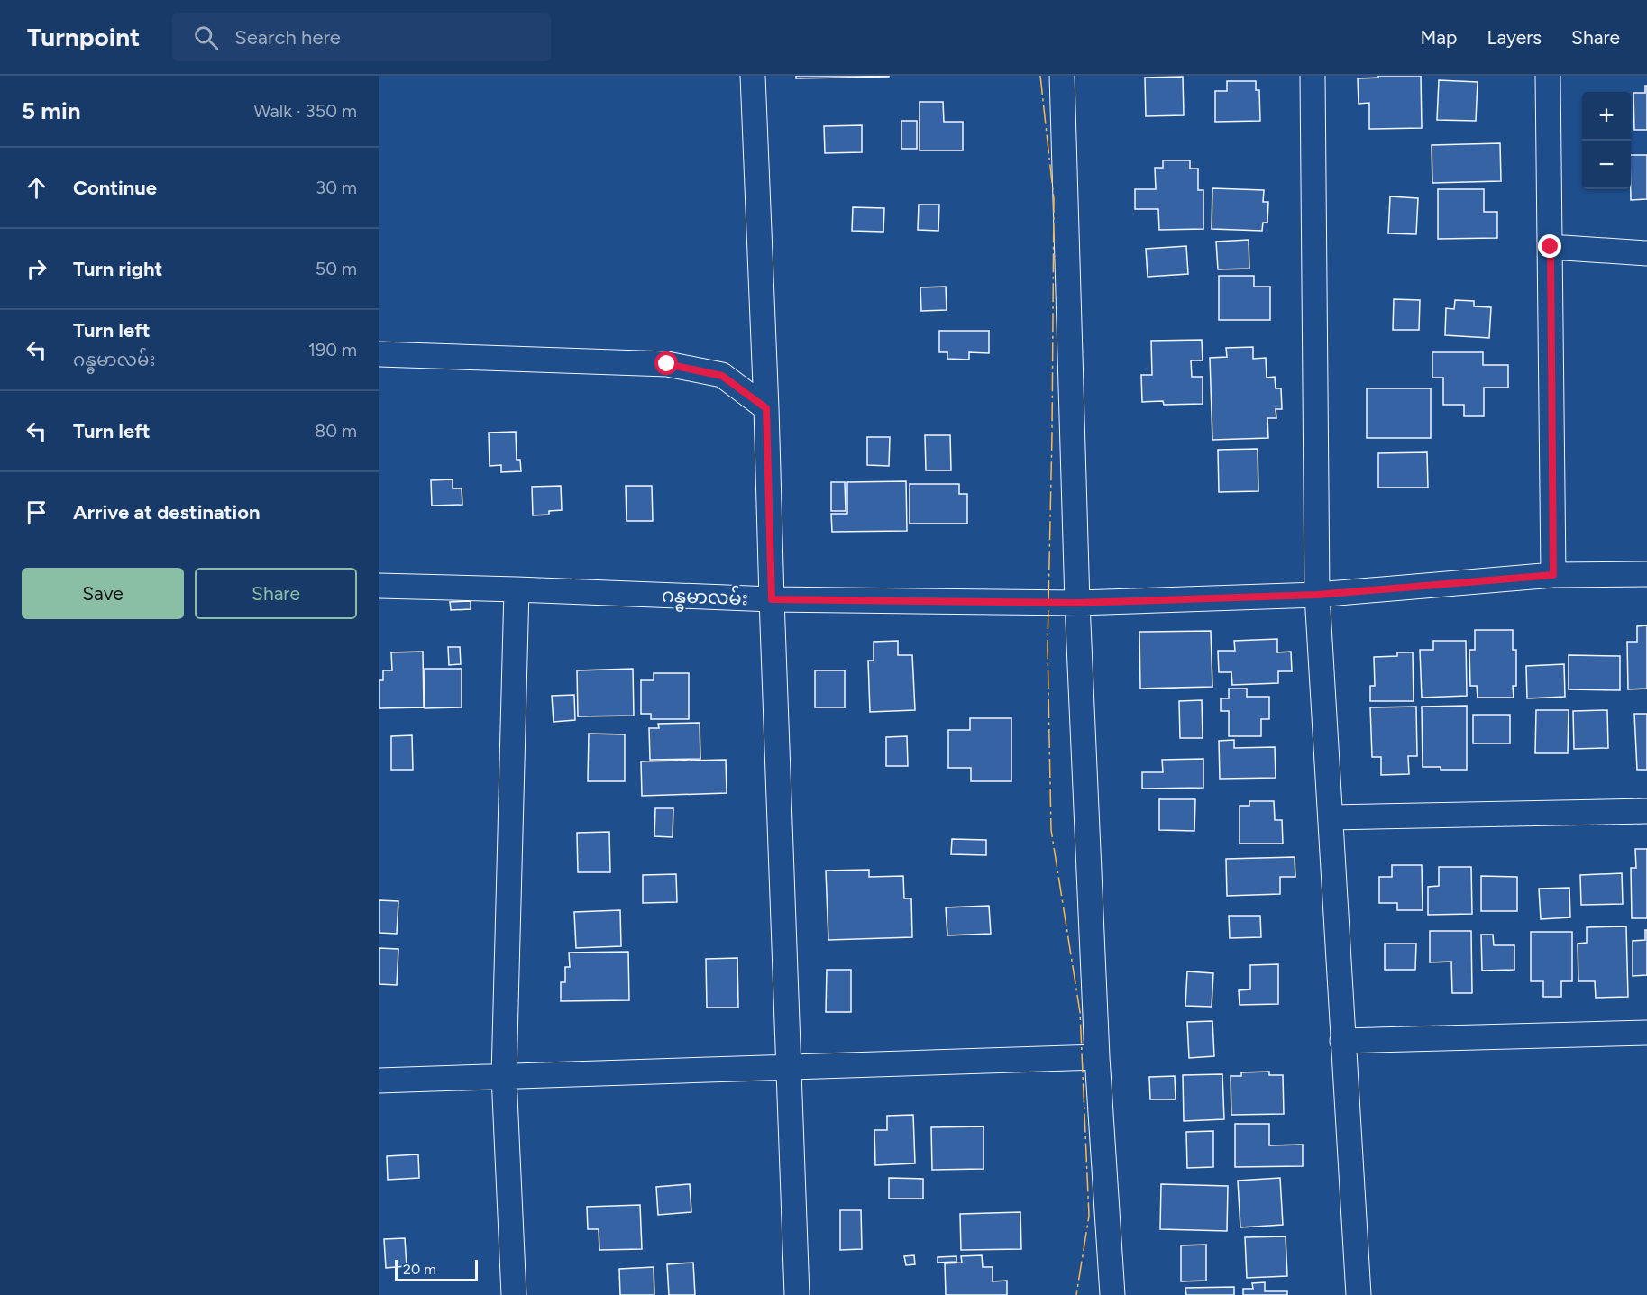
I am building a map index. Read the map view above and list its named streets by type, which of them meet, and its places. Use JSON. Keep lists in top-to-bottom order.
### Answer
{
  "streets": {
    "street": ["ဂန္ဓမာလမ်း"]
  },
  "scale_bar": "20 m",
  "page": {
    "header": "Turnpoint",
    "search": "Search here",
    "nav": ["Map", "Layers", "Share"],
    "heading": ["5 min", "Walk · 350 m"],
    "map_buttons": ["+", "−"],
    "list": [
      ["Continue", "30 m"],
      ["Turn right", "50 m"],
      ["Turn left", "ဂန္ဓမာလမ်း", "190 m"],
      ["Turn left", "80 m"],
      "Arrive at destination"
    ],
    "buttons": ["Save", "Share"],
    "scale": "20 m"
  }
}
